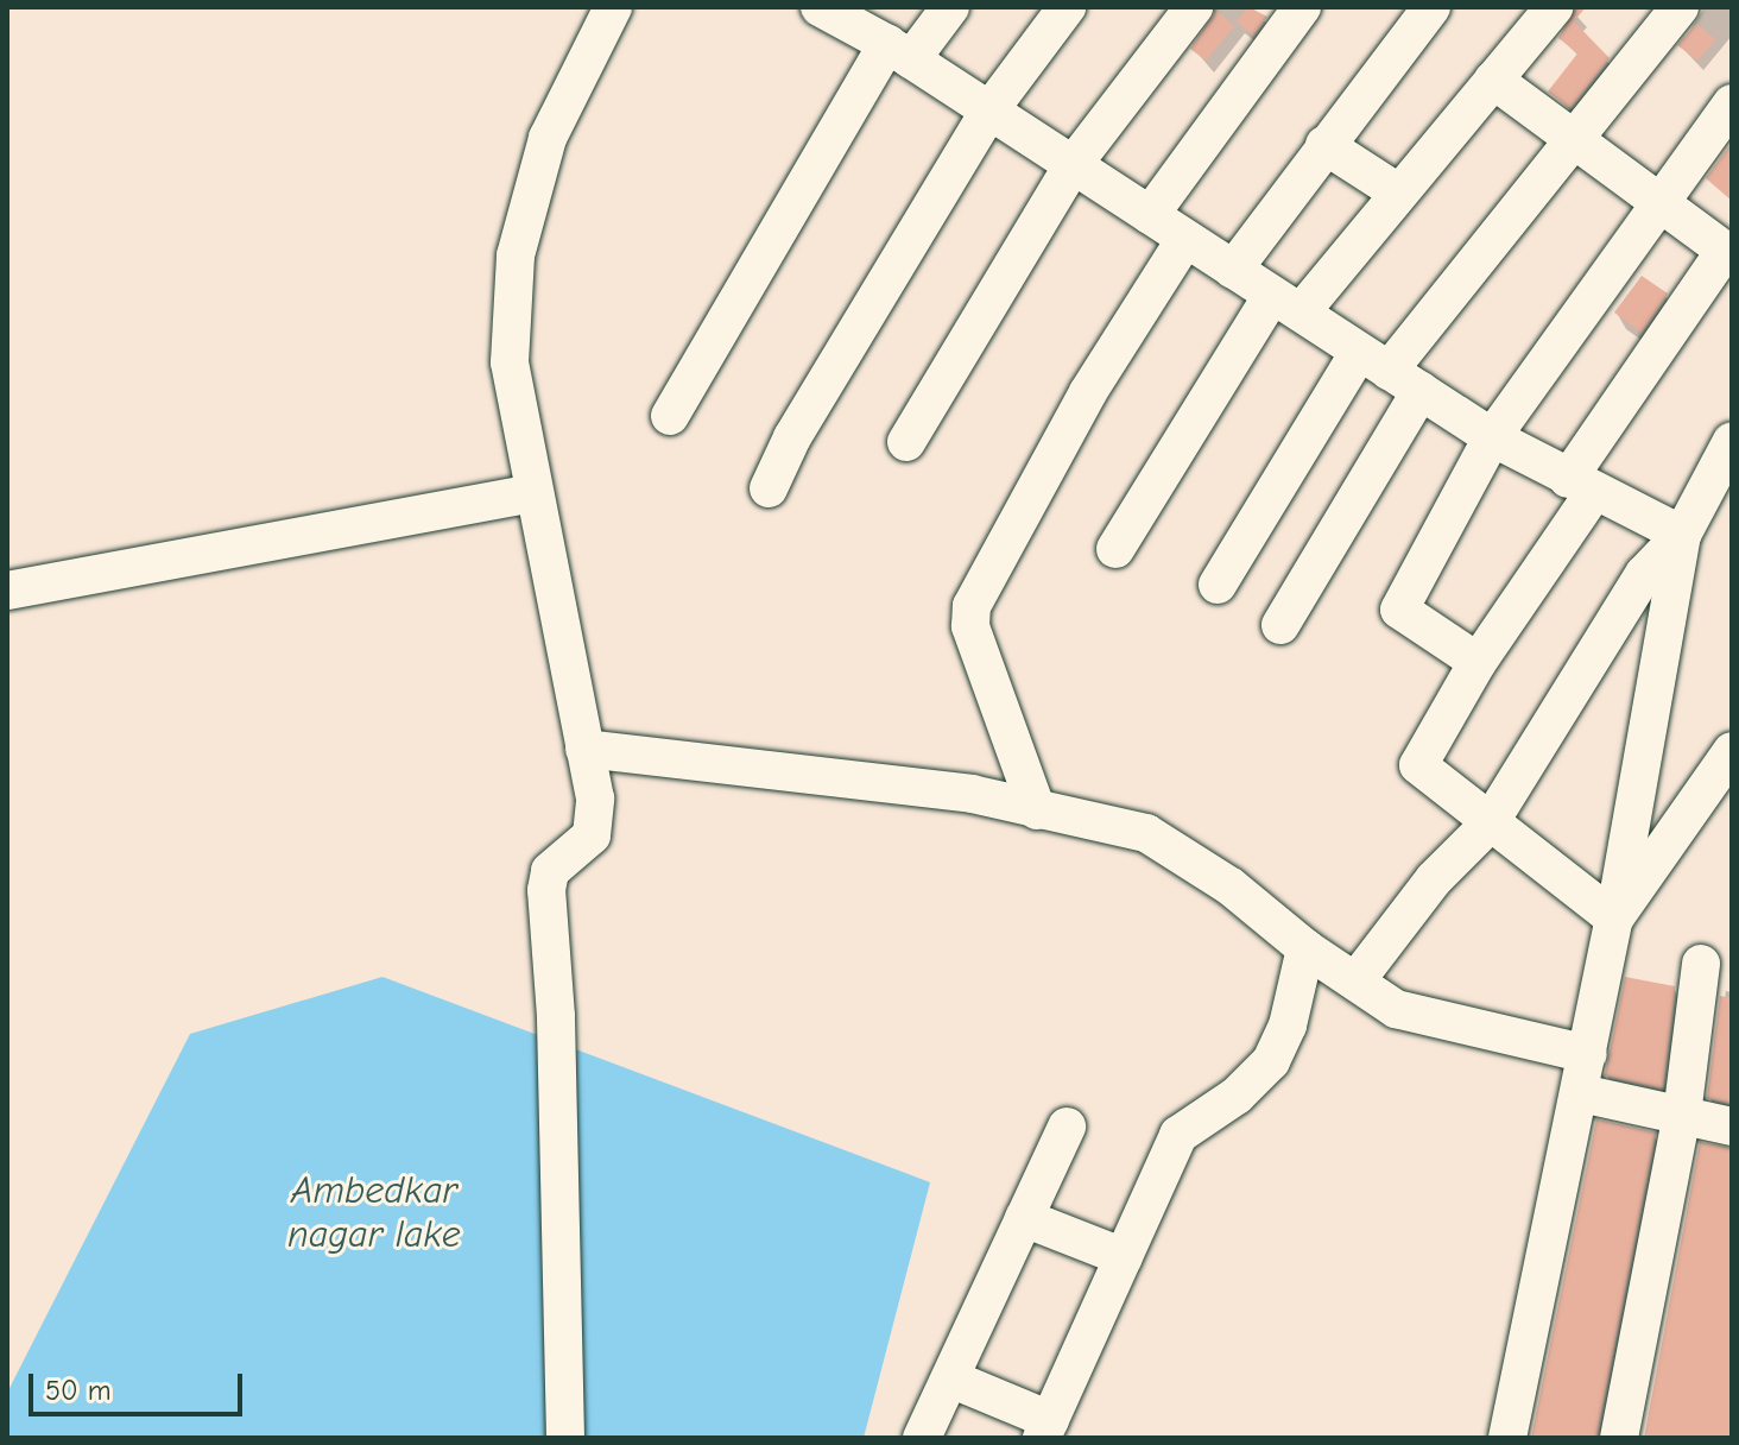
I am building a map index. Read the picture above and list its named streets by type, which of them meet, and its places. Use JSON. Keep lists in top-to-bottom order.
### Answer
{
  "water": ["Ambedkar nagar lake"],
  "scale_bar": "50 m"
}
